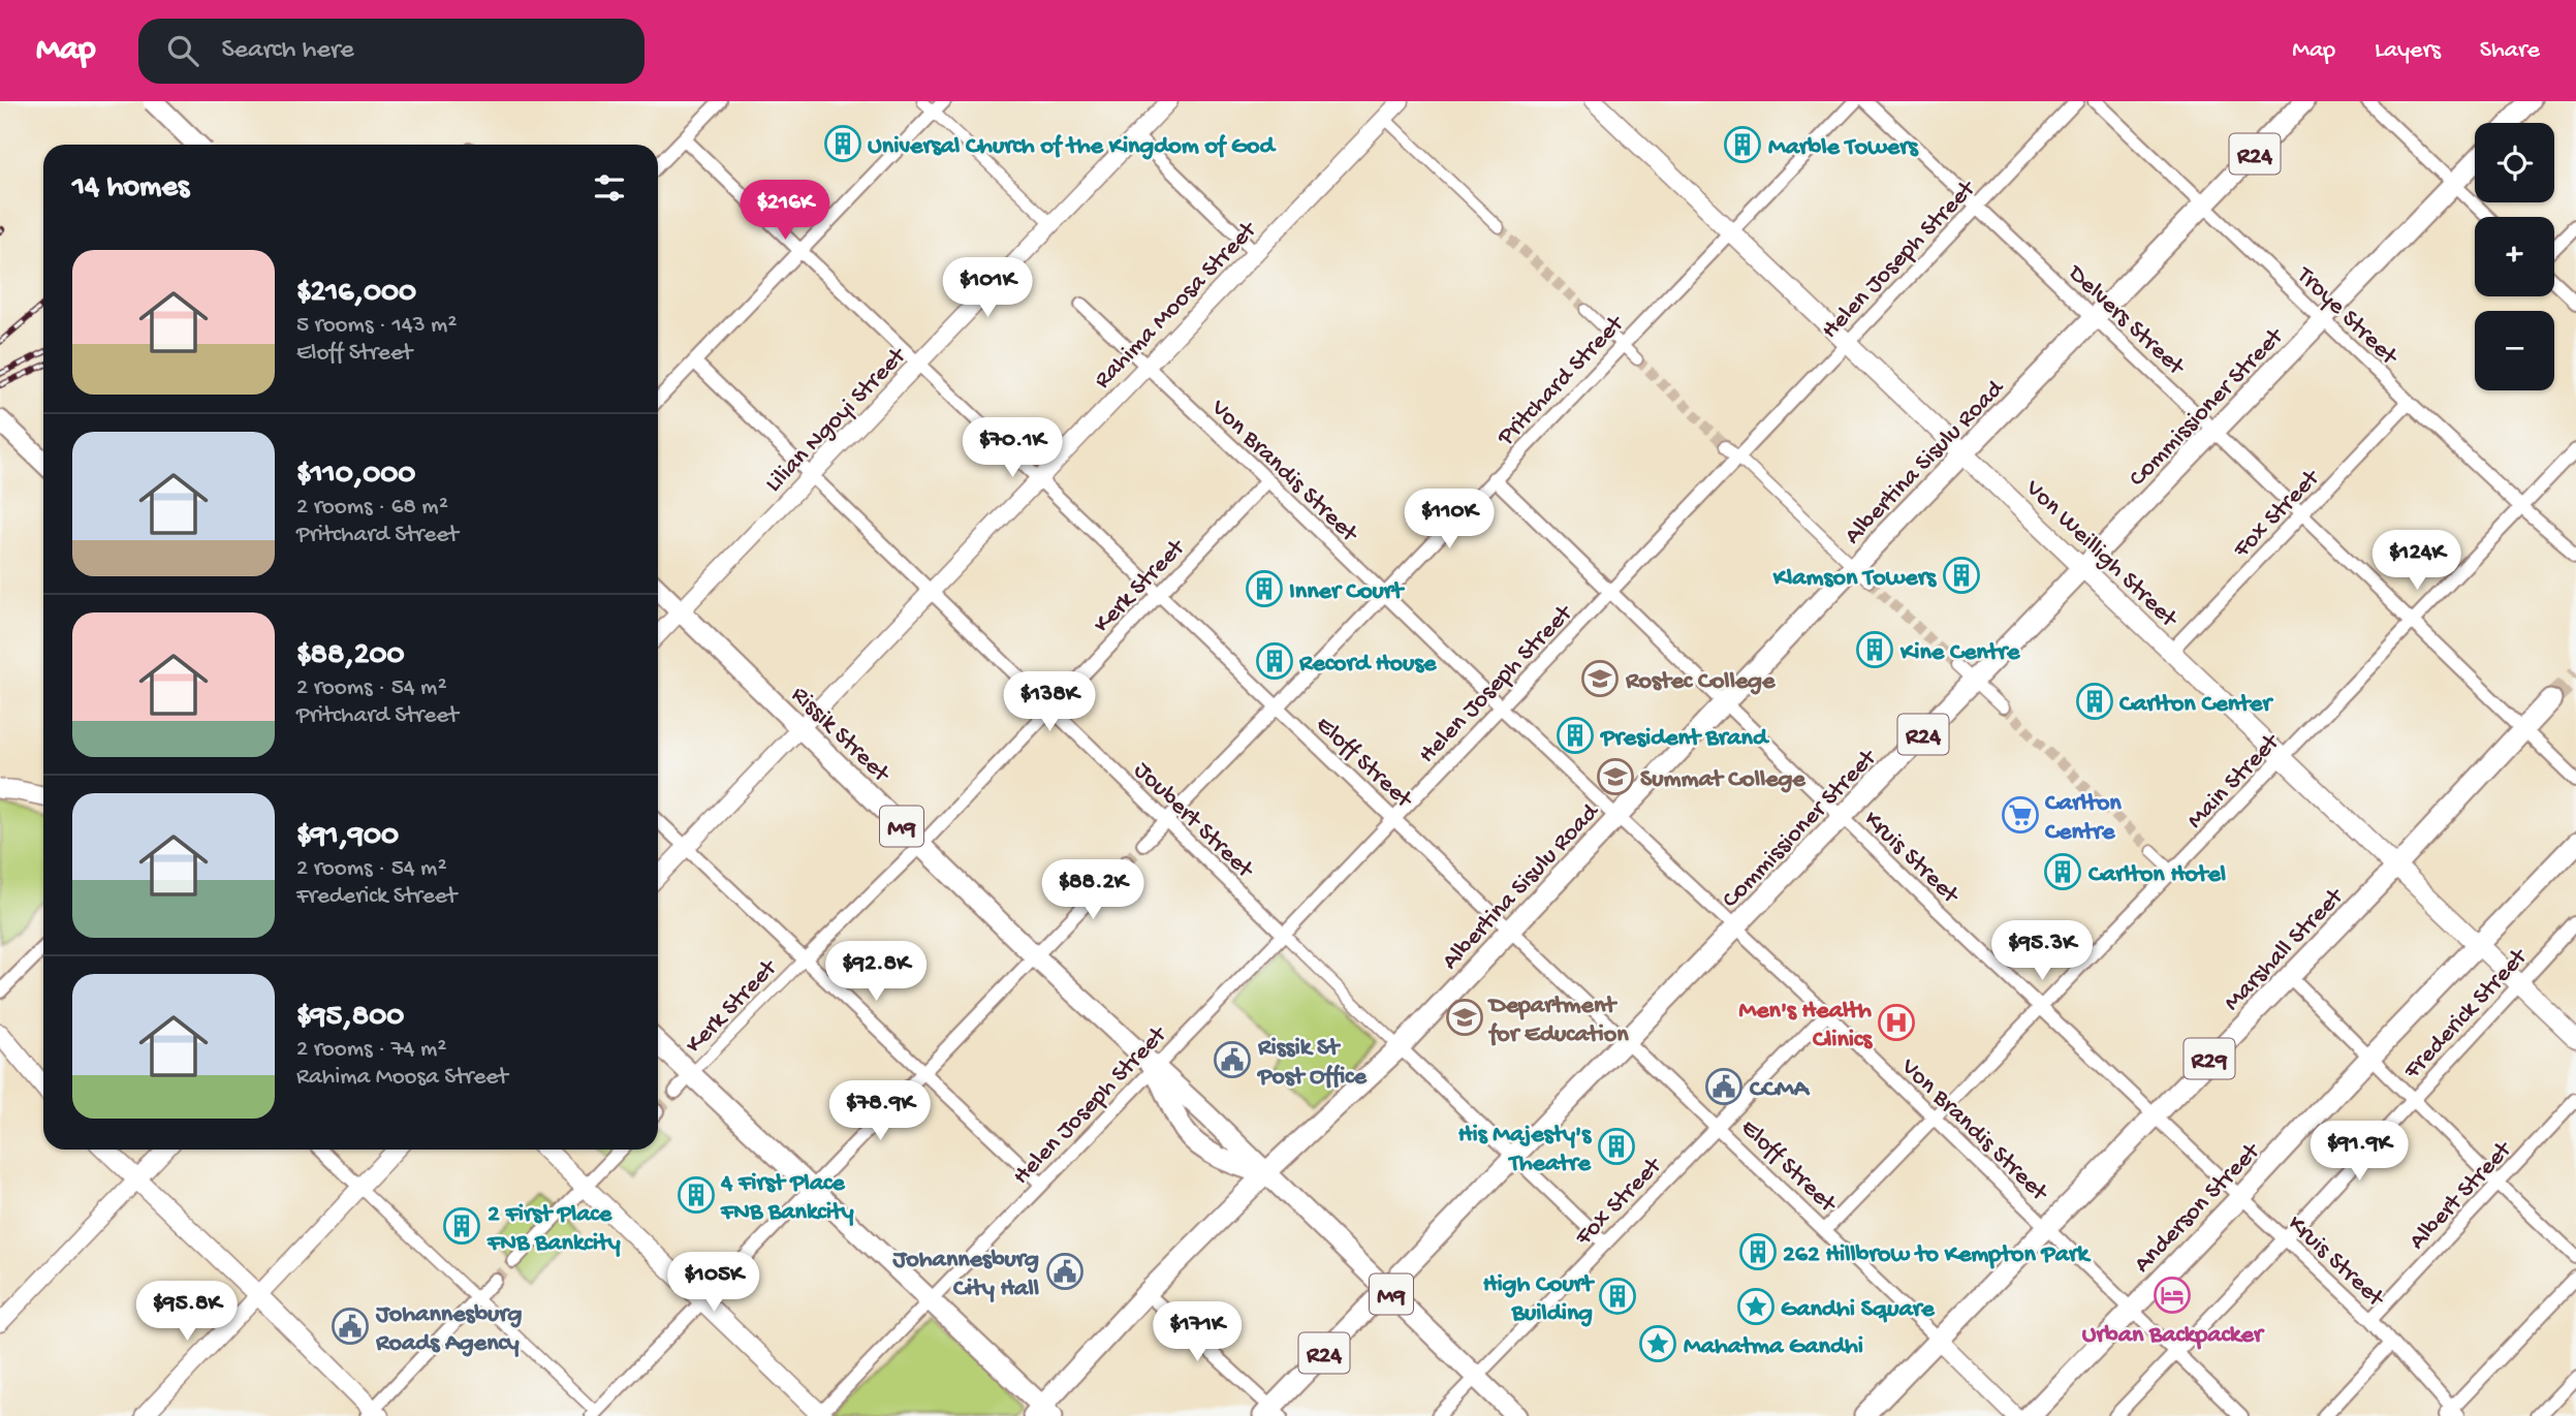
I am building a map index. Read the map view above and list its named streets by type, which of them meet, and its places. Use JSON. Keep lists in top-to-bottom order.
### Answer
{
  "streets": {
    "main road": [
      "R24",
      "Commissioner Street",
      "Albertina Sisulu Road",
      "Von Weilligh Street",
      "Rissik Street",
      "M9",
      "Marshall Street",
      "R29",
      "Anderson Street"
    ],
    "street": [
      "Helen Joseph Street",
      "Rahima Moosa Street",
      "Troye Street",
      "Delvers Street",
      "Pritchard Street",
      "Lilian Ngoyi Street",
      "Von Brandis Street",
      "Fox Street",
      "Kerk Street",
      "Eloff Street",
      "Main Street",
      "Joubert Street",
      "Kruis Street",
      "Frederick Street",
      "Albert Street"
    ]
  },
  "crossings": [
    ["Helen Joseph Street", "Delvers Street"],
    ["Helen Joseph Street", "Von Brandis Street"],
    ["Helen Joseph Street", "Von Weilligh Street"],
    ["Helen Joseph Street", "Rissik Street"],
    ["Helen Joseph Street", "Eloff Street"],
    ["Helen Joseph Street", "Joubert Street"],
    ["Helen Joseph Street", "Kruis Street"],
    ["Rahima Moosa Street", "Von Brandis Street"],
    ["Rahima Moosa Street", "Rissik Street"],
    ["Rahima Moosa Street", "Eloff Street"],
    ["Rahima Moosa Street", "Joubert Street"],
    ["Troye Street", "Commissioner Street"],
    ["Troye Street", "Albertina Sisulu Road"],
    ["Troye Street", "Fox Street"],
    ["Troye Street", "Main Street"],
    ["Delvers Street", "Commissioner Street"],
    ["Delvers Street", "Albertina Sisulu Road"],
    ["Delvers Street", "Fox Street"],
    ["Delvers Street", "Main Street"],
    ["Delvers Street", "Marshall Street"],
    ["Pritchard Street", "Von Brandis Street"],
    ["Pritchard Street", "Von Weilligh Street"],
    ["Pritchard Street", "Eloff Street"],
    ["Pritchard Street", "Joubert Street"],
    ["Pritchard Street", "Kruis Street"],
    ["Commissioner Street", "Von Brandis Street"],
    ["Commissioner Street", "Von Weilligh Street"],
    ["Commissioner Street", "Rissik Street"],
    ["Commissioner Street", "Eloff Street"],
    ["Commissioner Street", "Joubert Street"],
    ["Commissioner Street", "Kruis Street"],
    ["Lilian Ngoyi Street", "Rissik Street"],
    ["Lilian Ngoyi Street", "Eloff Street"],
    ["Lilian Ngoyi Street", "Joubert Street"],
    ["Albertina Sisulu Road", "Von Brandis Street"],
    ["Albertina Sisulu Road", "Von Weilligh Street"],
    ["Albertina Sisulu Road", "Rissik Street"],
    ["Albertina Sisulu Road", "Eloff Street"],
    ["Albertina Sisulu Road", "Joubert Street"],
    ["Albertina Sisulu Road", "Kruis Street"],
    ["Von Brandis Street", "Fox Street"],
    ["Von Brandis Street", "Kerk Street"],
    ["Von Brandis Street", "Main Street"],
    ["Von Brandis Street", "Marshall Street"],
    ["Von Brandis Street", "Frederick Street"],
    ["Von Brandis Street", "Anderson Street"],
    ["Fox Street", "Von Weilligh Street"],
    ["Fox Street", "Rissik Street"],
    ["Fox Street", "Eloff Street"],
    ["Fox Street", "Joubert Street"],
    ["Von Weilligh Street", "Main Street"],
    ["Von Weilligh Street", "Marshall Street"],
    ["Von Weilligh Street", "Frederick Street"],
    ["Von Weilligh Street", "Anderson Street"],
    ["Kerk Street", "Rissik Street"],
    ["Kerk Street", "Eloff Street"],
    ["Kerk Street", "Joubert Street"],
    ["Eloff Street", "Main Street"],
    ["Eloff Street", "Marshall Street"],
    ["Main Street", "Kruis Street"],
    ["Kruis Street", "Marshall Street"],
    ["Kruis Street", "Frederick Street"],
    ["Kruis Street", "Albert Street"],
    ["Kruis Street", "Anderson Street"]
  ],
  "places": {
    "building": [
      "Universal Church of the Kingdom of God",
      "Marble Towers",
      "Klamson Towers",
      "Inner Court",
      "Kine Centre",
      "Record House",
      "Carlton Center",
      "President Brand",
      "Carlton Hotel",
      "His Majesty's Theatre",
      "4 First Place FNB Bankcity",
      "2 First Place FNB Bankcity",
      "262 Hillbrow to Kempton Park",
      "High Court Building"
    ],
    "school or university": ["Rostec College", "Summat College", "Department for Education"],
    "supermarket": ["Carlton Centre"],
    "hospital": ["Men's Health Clinics"],
    "public building": [
      "Rissik St Post Office",
      "CCMA",
      "Johannesburg City Hall",
      "Johannesburg Roads Agency"
    ],
    "hotel": ["Urban Backpacker"],
    "place": ["Gandhi Square", "Mahatma Gandhi"]
  },
  "page": {
    "header": "Map",
    "search": "Search here",
    "nav": ["Map", "Layers", "Share"],
    "map_buttons": ["+", "−"],
    "heading": "14 homes",
    "price": [
      "$216K",
      "$101K",
      "$70.1K",
      "$110K",
      "$124K",
      "$138K",
      "$88.2K",
      "$95.3K",
      "$92.8K",
      "$78.9K",
      "$91.9K",
      "$105K",
      "$95.8K",
      "$171K"
    ],
    "list": [
      {
        "name": "$216,000",
        "note": "5 rooms · 143 m² · Eloff Street"
      },
      {
        "name": "$110,000",
        "note": "2 rooms · 68 m² · Pritchard Street"
      },
      {
        "name": "$88,200",
        "note": "2 rooms · 54 m² · Pritchard Street"
      },
      {
        "name": "$91,900",
        "note": "2 rooms · 54 m² · Frederick Street"
      },
      {
        "name": "$95,800",
        "note": "2 rooms · 74 m² · Rahima Moosa Street"
      }
    ]
  }
}
